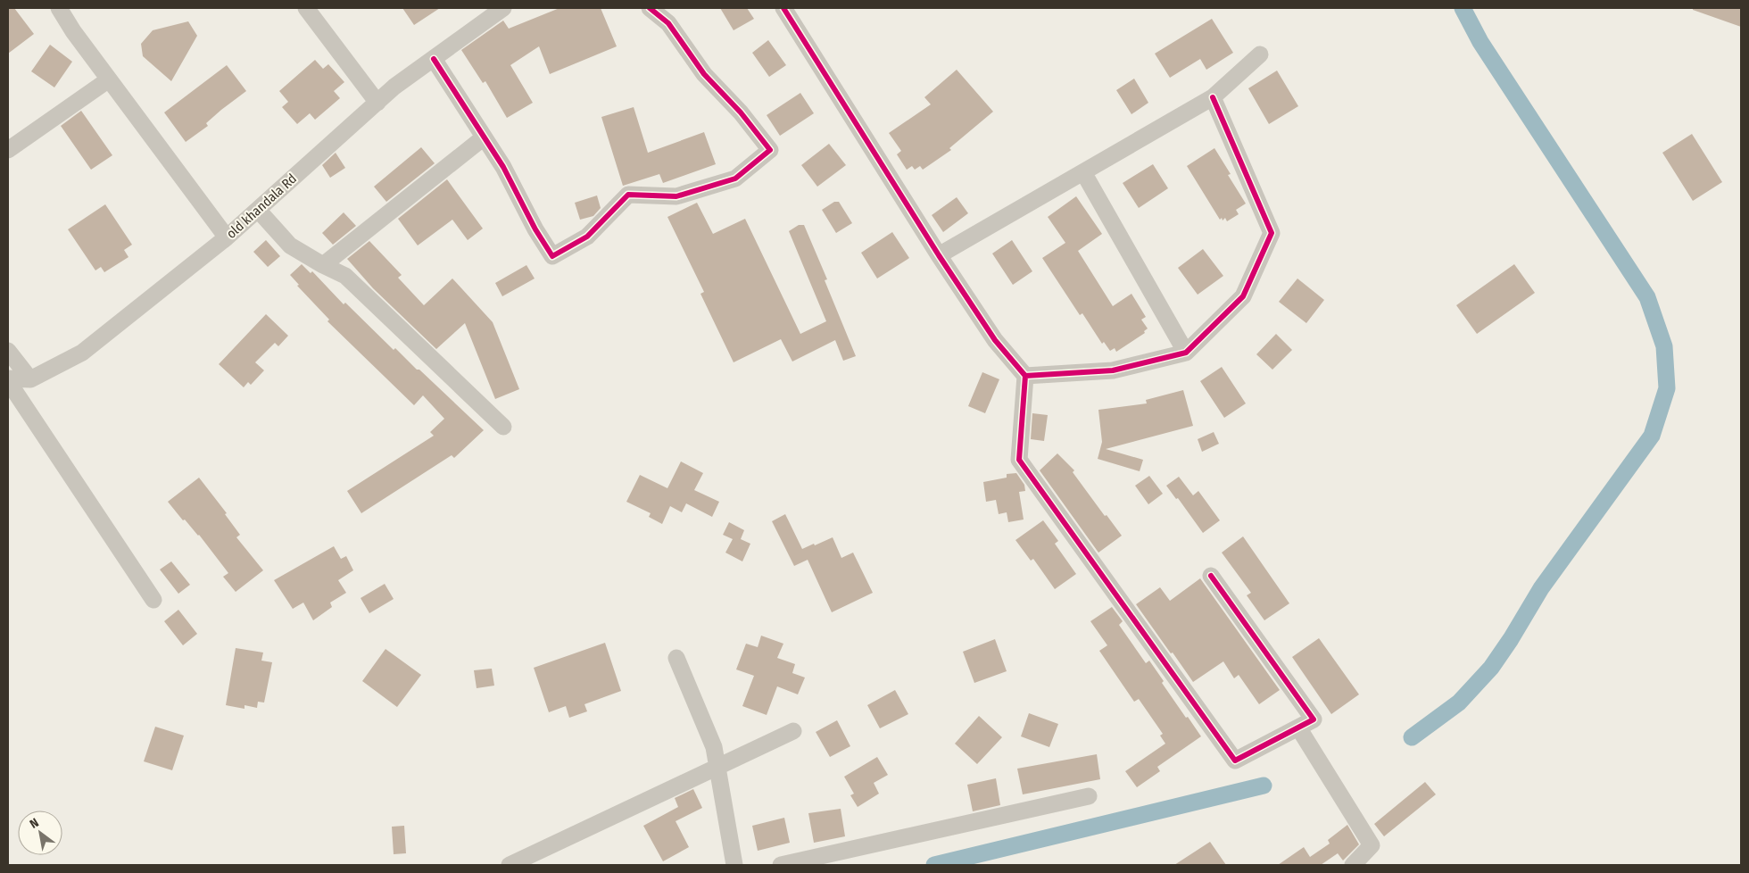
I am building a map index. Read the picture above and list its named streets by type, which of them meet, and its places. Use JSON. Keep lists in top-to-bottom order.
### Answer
{
  "streets": {
    "street": ["old khandala Rd"]
  },
  "north": "top left"
}
